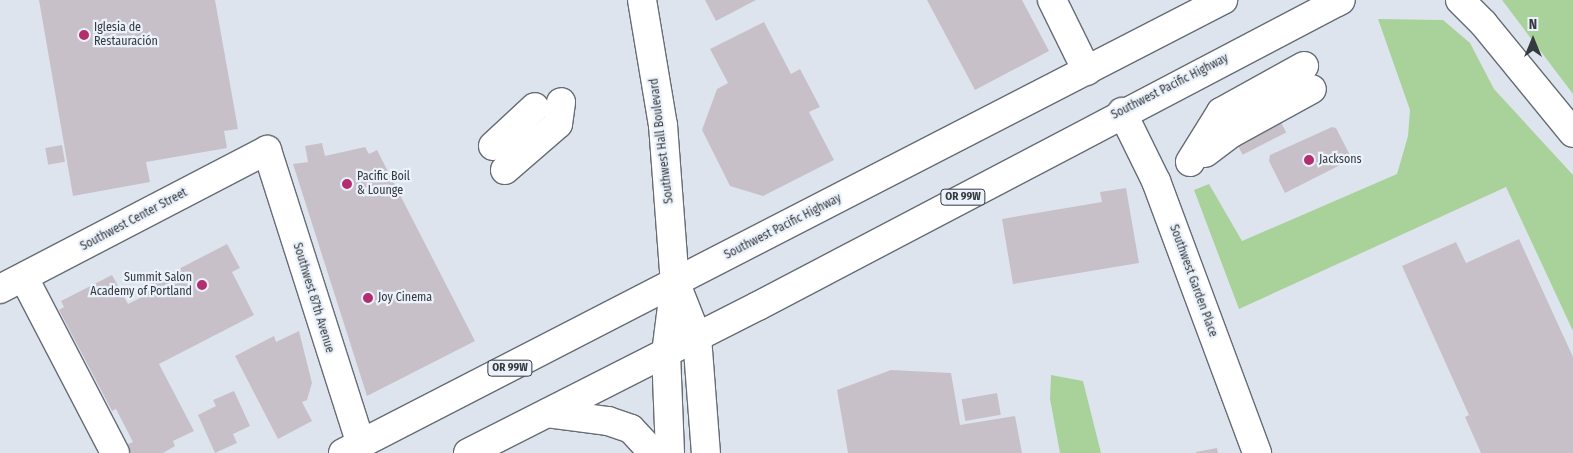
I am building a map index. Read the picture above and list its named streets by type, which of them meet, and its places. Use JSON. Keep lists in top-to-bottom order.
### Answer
{
  "streets": {
    "main road": [
      "Southwest Pacific Highway",
      "Southwest Hall Boulevard",
      "OR 99W",
      "Southwest Center Street",
      "Southwest Garden Place",
      "Southwest 87th Avenue"
    ]
  },
  "crossings": [
    ["Southwest Pacific Highway", "Southwest Hall Boulevard"],
    ["Southwest Pacific Highway", "Southwest Garden Place"],
    ["Southwest Pacific Highway", "Southwest 87th Avenue"],
    ["Southwest Center Street", "Southwest 87th Avenue"]
  ],
  "places": [
    "Iglesia de Restauración",
    "Jacksons",
    "Pacific Boil & Lounge",
    "Summit Salon Academy of Portland",
    "Joy Cinema"
  ],
  "north": "top"
}
